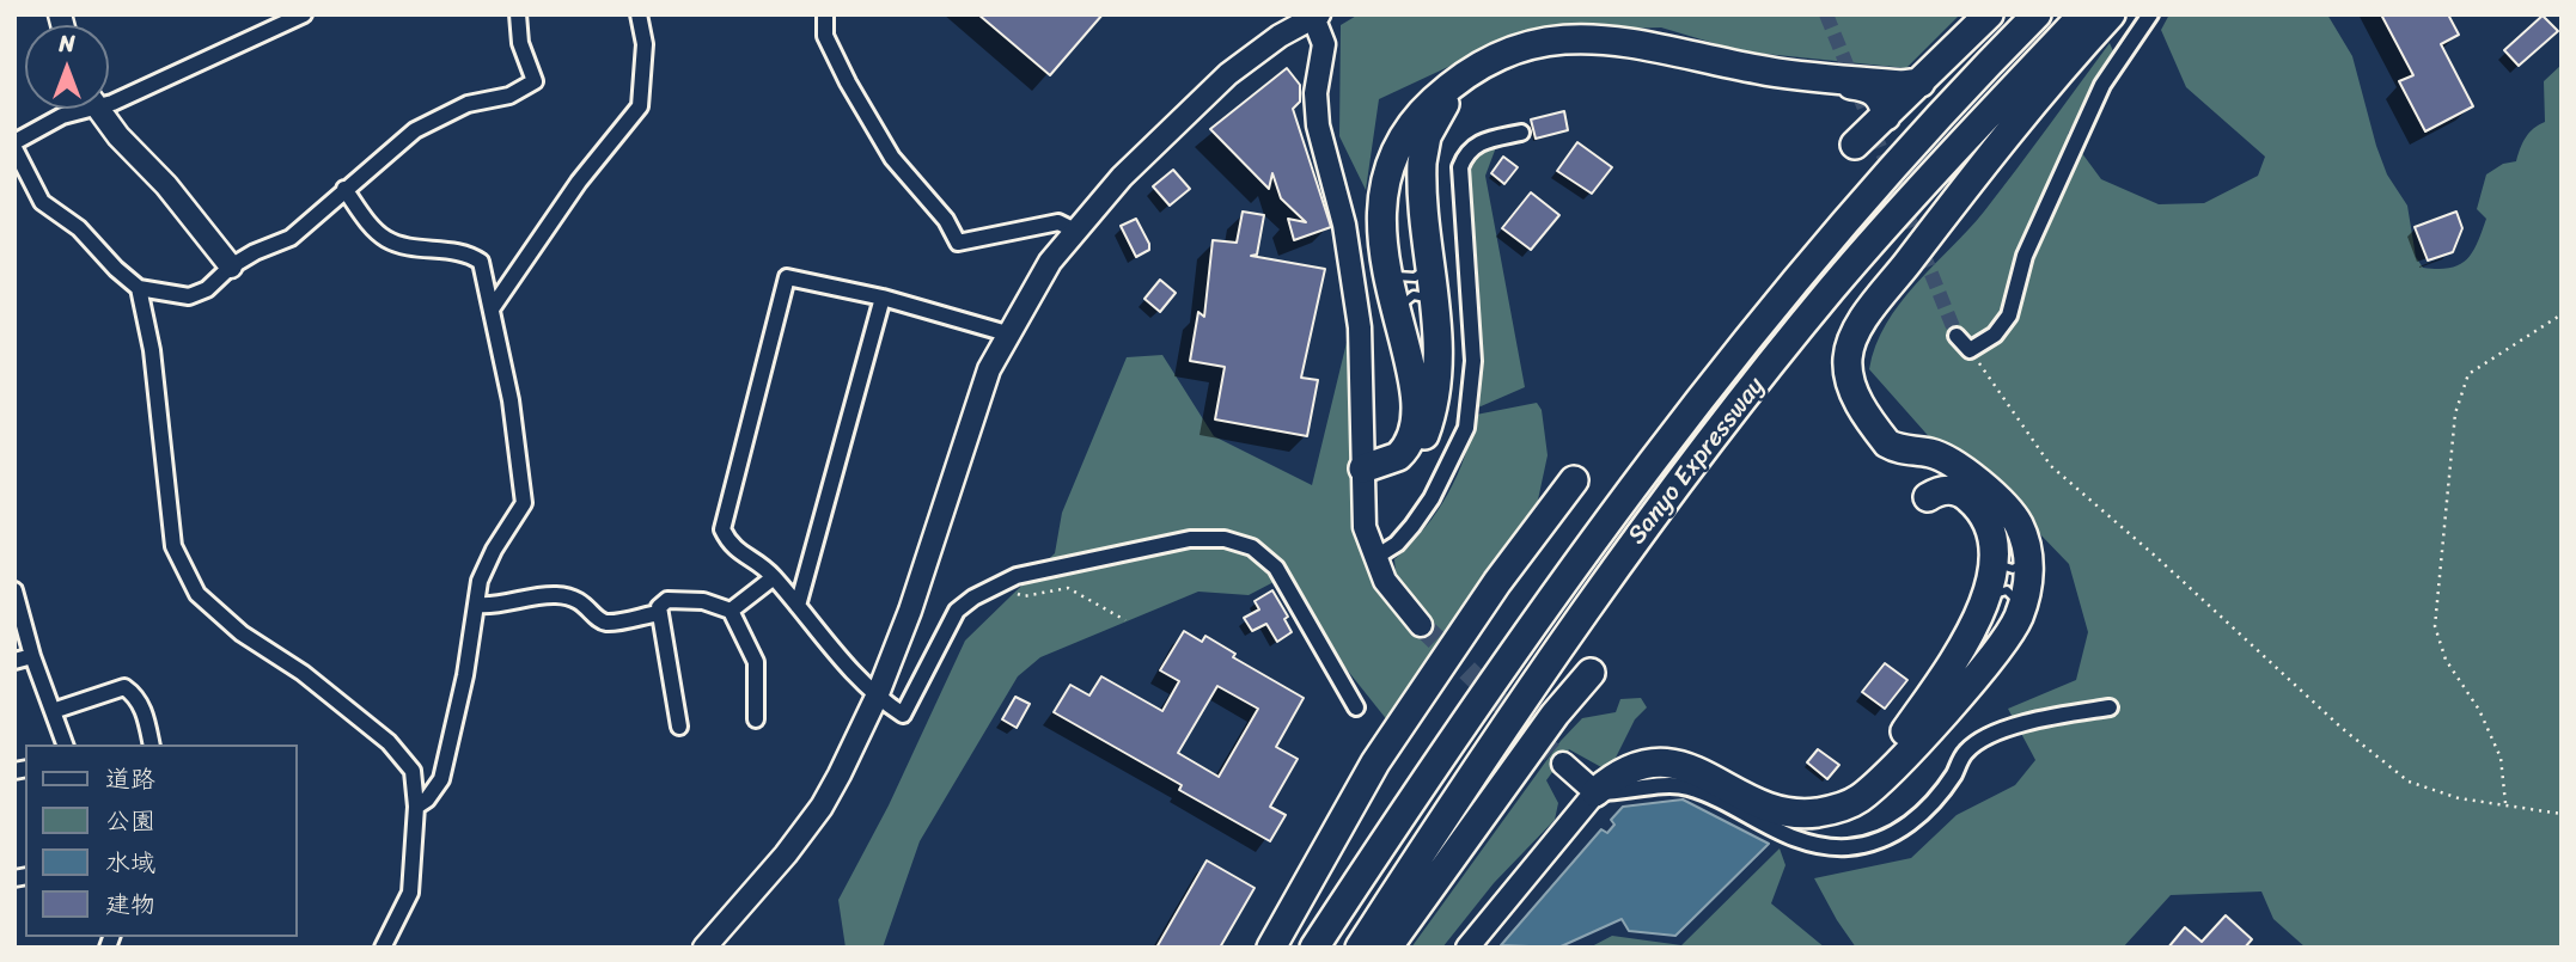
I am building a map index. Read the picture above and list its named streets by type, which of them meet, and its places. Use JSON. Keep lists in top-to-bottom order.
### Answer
{
  "streets": {
    "highway": ["Sanyo Expressway"]
  },
  "legend": [
    "道路",
    "公園",
    "水域",
    "建物"
  ],
  "north": "top"
}
